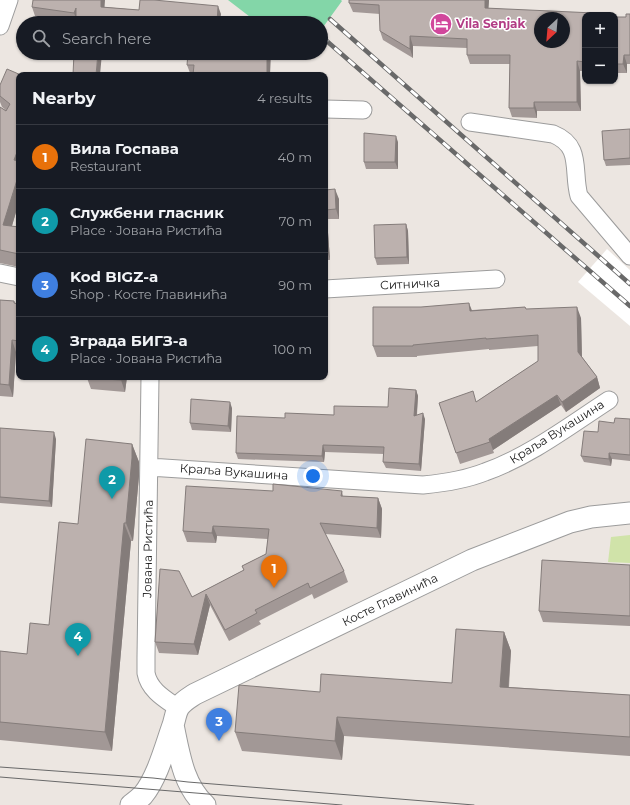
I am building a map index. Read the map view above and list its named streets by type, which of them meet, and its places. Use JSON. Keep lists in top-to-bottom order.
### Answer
{
  "streets": {
    "street": [
      "Ситничка",
      "Краља Вукашина",
      "Јована Ристића",
      "Косте Главинића"
    ]
  },
  "crossings": [
    ["Краља Вукашина", "Јована Ристића"],
    ["Јована Ристића", "Косте Главинића"]
  ],
  "places": {
    "hotel": ["Vila Senjak"]
  },
  "north": "bottom left",
  "page": {
    "map_buttons": ["+", "−"],
    "search": "Search here",
    "heading": ["Nearby", "4 results"],
    "list": [
      {
        "mark": "1",
        "name": "Вила Госпава",
        "note": "Restaurant",
        "value": "40 m"
      },
      {
        "mark": "2",
        "name": "Службени гласник",
        "note": "Place · Јована Ристића",
        "value": "70 m"
      },
      {
        "mark": "3",
        "name": "Kod BIGZ-a",
        "note": "Shop · Косте Главинића",
        "value": "90 m"
      },
      {
        "mark": "4",
        "name": "Зграда БИГЗ-а",
        "note": "Place · Јована Ристића",
        "value": "100 m"
      }
    ],
    "pins": [
      "2",
      "1",
      "4",
      "3"
    ]
  }
}
